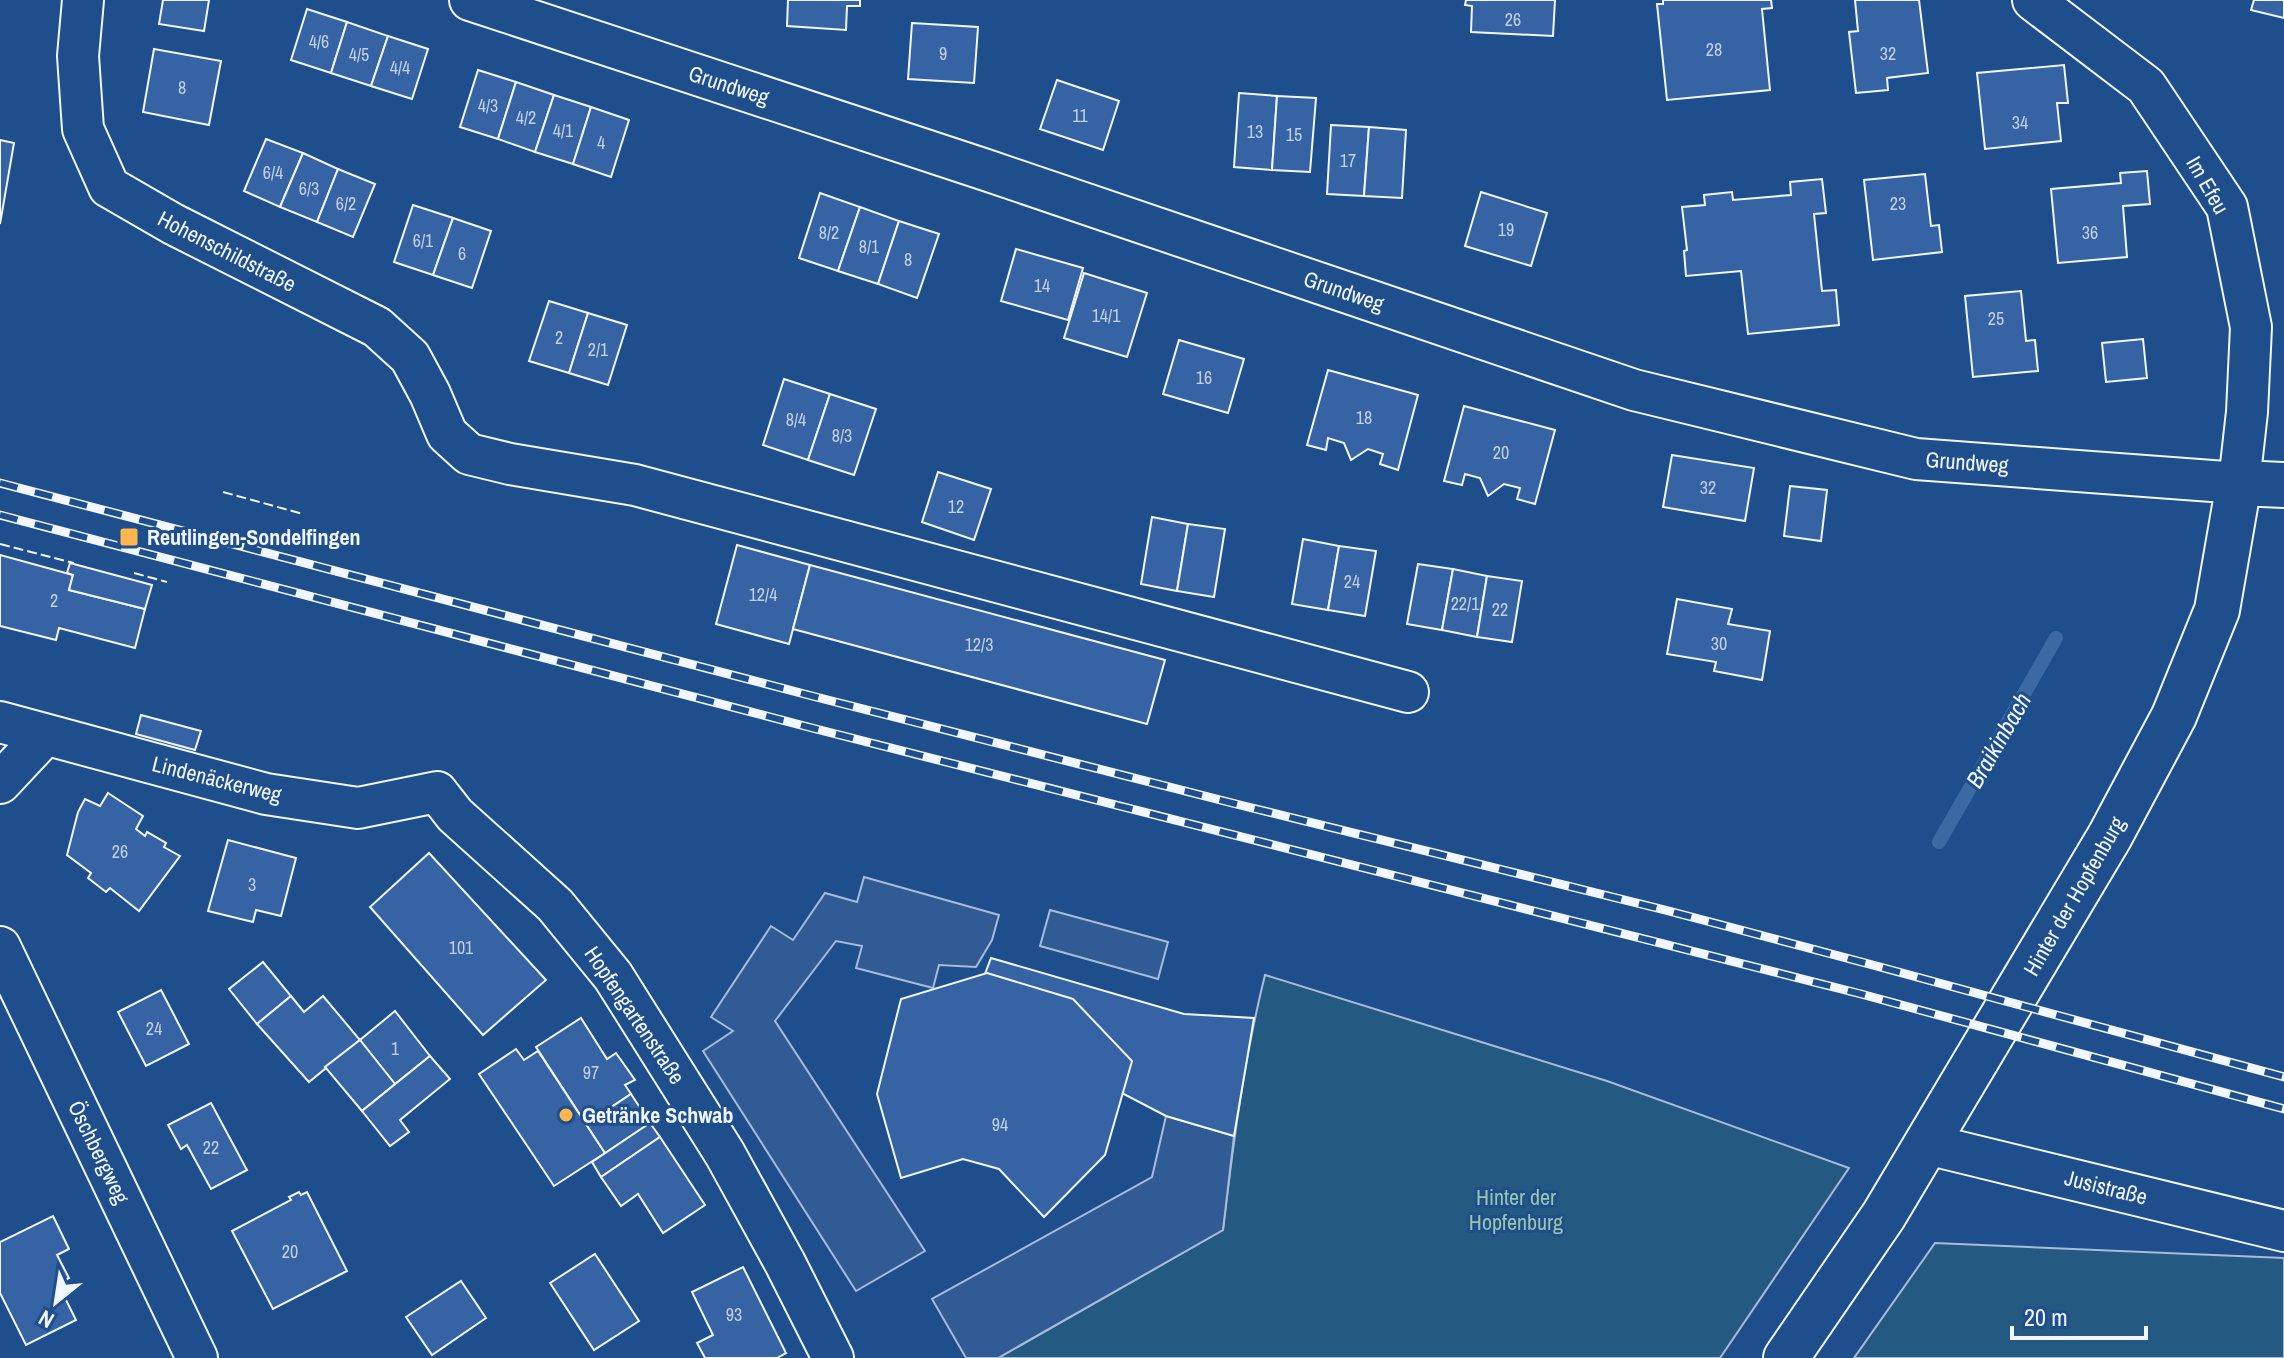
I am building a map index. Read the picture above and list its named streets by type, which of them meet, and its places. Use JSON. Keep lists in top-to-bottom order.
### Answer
{
  "streets": {
    "street": [
      "Grundweg",
      "Im Efeu",
      "Hohenschildstraße",
      "Lindenäckerweg",
      "Hinter der Hopfenburg",
      "Hopfengartenstraße",
      "Öschbergweg",
      "Jusistraße"
    ]
  },
  "crossings": [
    ["Grundweg", "Im Efeu"],
    ["Grundweg", "Hinter der Hopfenburg"],
    ["Im Efeu", "Hinter der Hopfenburg"],
    ["Lindenäckerweg", "Hopfengartenstraße"],
    ["Hinter der Hopfenburg", "Jusistraße"]
  ],
  "water": ["Braikinbach"],
  "parks": ["Hinter der Hopfenburg"],
  "places": {
    "transit": ["Reutlingen-Sondelfingen"],
    "other": ["Getränke Schwab"]
  },
  "house_numbers": [
    "26",
    "4/6",
    "28",
    "9",
    "32",
    "4/5",
    "4/4",
    "8",
    "4/3",
    "11",
    "4/2",
    "34",
    "4/1",
    "13",
    "15",
    "4",
    "17",
    "6/4",
    "6/3",
    "6/2",
    "23",
    "19",
    "8/2",
    "36",
    "6/1",
    "8/1",
    "6",
    "8",
    "14",
    "14/1",
    "25",
    "2",
    "2/1",
    "16",
    "18",
    "8/4",
    "8/3",
    "20",
    "32",
    "12",
    "24",
    "12/4",
    "2",
    "22/1",
    "22",
    "30",
    "12/3",
    "26",
    "3",
    "101",
    "24",
    "1",
    "97",
    "94",
    "22",
    "20",
    "93"
  ],
  "scale_bar": "20 m",
  "north": "bottom left"
}
